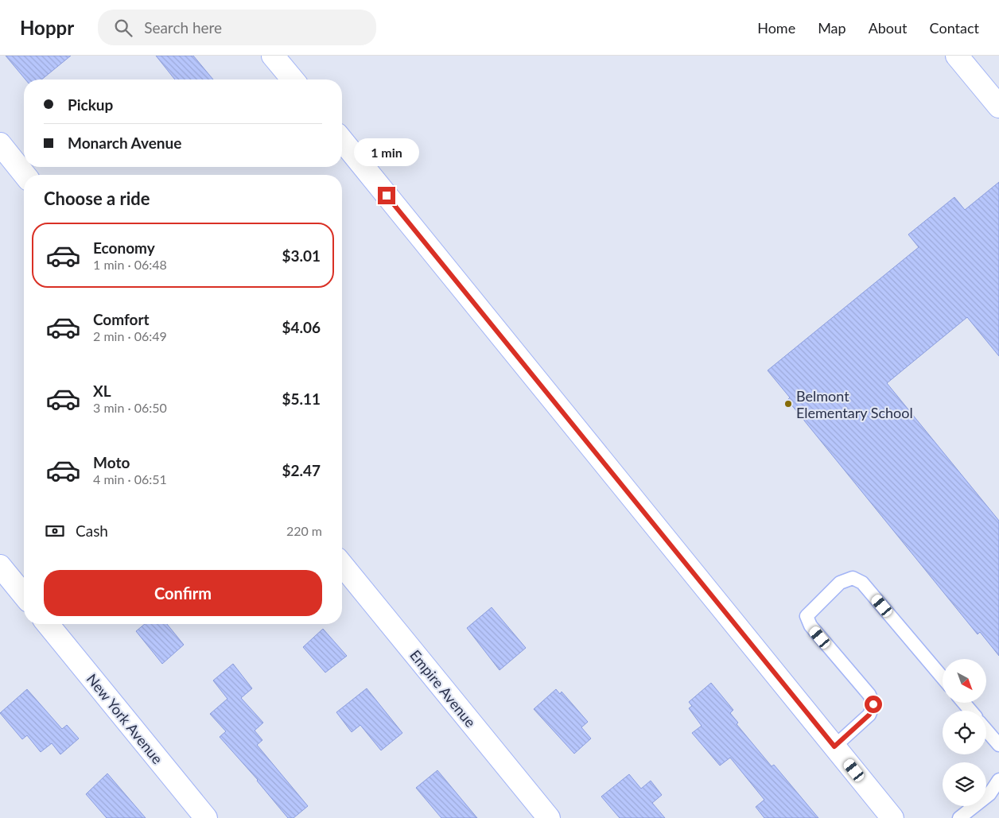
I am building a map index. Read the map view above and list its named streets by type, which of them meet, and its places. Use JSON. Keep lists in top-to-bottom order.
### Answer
{
  "streets": {
    "street": ["Empire Avenue", "New York Avenue"]
  },
  "places": ["Belmont Elementary School"],
  "north": "bottom right",
  "page": {
    "header": "Hoppr",
    "search": "Search here",
    "nav": [
      "Home",
      "Map",
      "About",
      "Contact"
    ],
    "banner": ["Pickup", "Monarch Avenue"],
    "bubble": "1 min",
    "heading": "Choose a ride",
    "list": [
      {
        "name": "Economy",
        "note": "1 min · 06:48",
        "value": "$3.01"
      },
      {
        "name": "Comfort",
        "note": "2 min · 06:49",
        "value": "$4.06"
      },
      {
        "name": "XL",
        "note": "3 min · 06:50",
        "value": "$5.11"
      },
      {
        "name": "Moto",
        "note": "4 min · 06:51",
        "value": "$2.47"
      }
    ],
    "pay": ["Cash", "220 m"],
    "buttons": "Confirm"
  }
}
